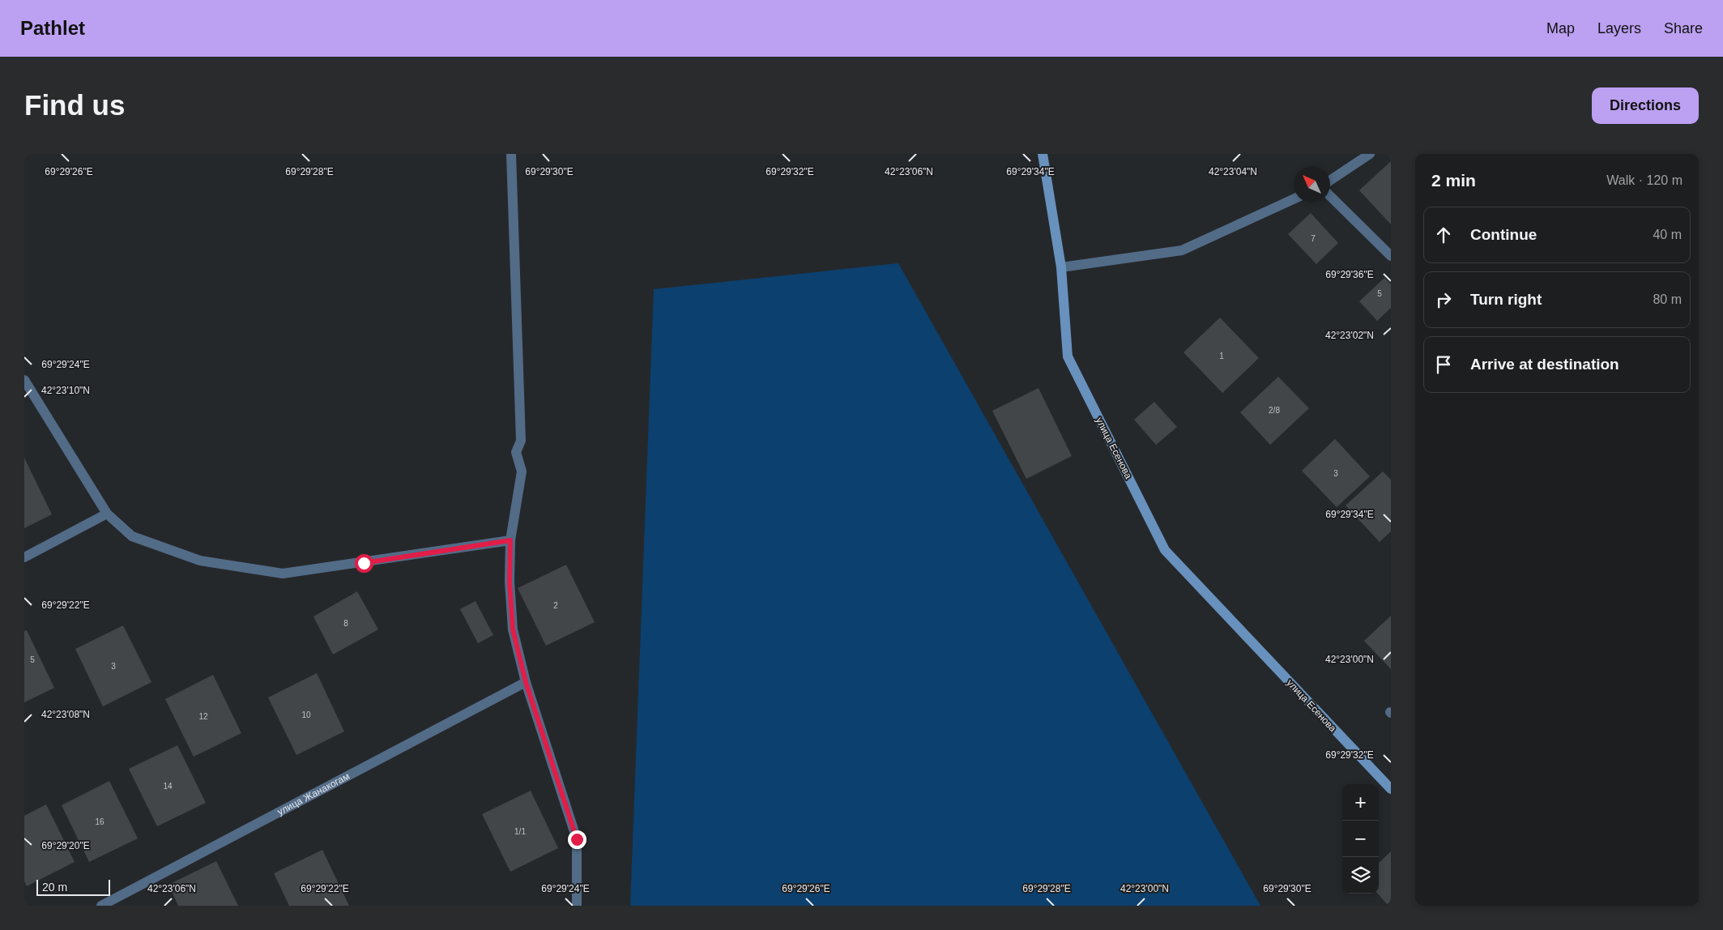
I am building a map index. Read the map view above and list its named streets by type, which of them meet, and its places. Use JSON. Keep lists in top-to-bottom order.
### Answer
{
  "streets": {
    "street": ["улица Есенова", "улица Жанакогам"]
  },
  "house_numbers": [
    "7",
    "5",
    "1",
    "2/8",
    "3",
    "2",
    "8",
    "5",
    "3",
    "10",
    "12",
    "14",
    "16",
    "1/1"
  ],
  "scale_bar": "20 m",
  "north": "top left",
  "page": {
    "header": "Pathlet",
    "nav": ["Map", "Layers", "Share"],
    "buttons": "Directions",
    "title": "Find us",
    "heading": ["2 min", "Walk · 120 m"],
    "list": [
      ["Continue", "40 m"],
      ["Turn right", "80 m"],
      "Arrive at destination"
    ],
    "map_buttons": ["+", "−"],
    "scale": "20 m"
  },
  "coordinates": [
    "69°29'26\"E",
    "69°29'28\"E",
    "69°29'30\"E",
    "69°29'32\"E",
    "69°29'34\"E",
    "42°23'04\"N",
    "42°23'06\"N",
    "69°29'36\"E",
    "42°23'02\"N",
    "69°29'24\"E",
    "42°23'10\"N",
    "69°29'22\"E",
    "42°23'00\"N",
    "42°23'08\"N",
    "69°29'20\"E"
  ]
}
